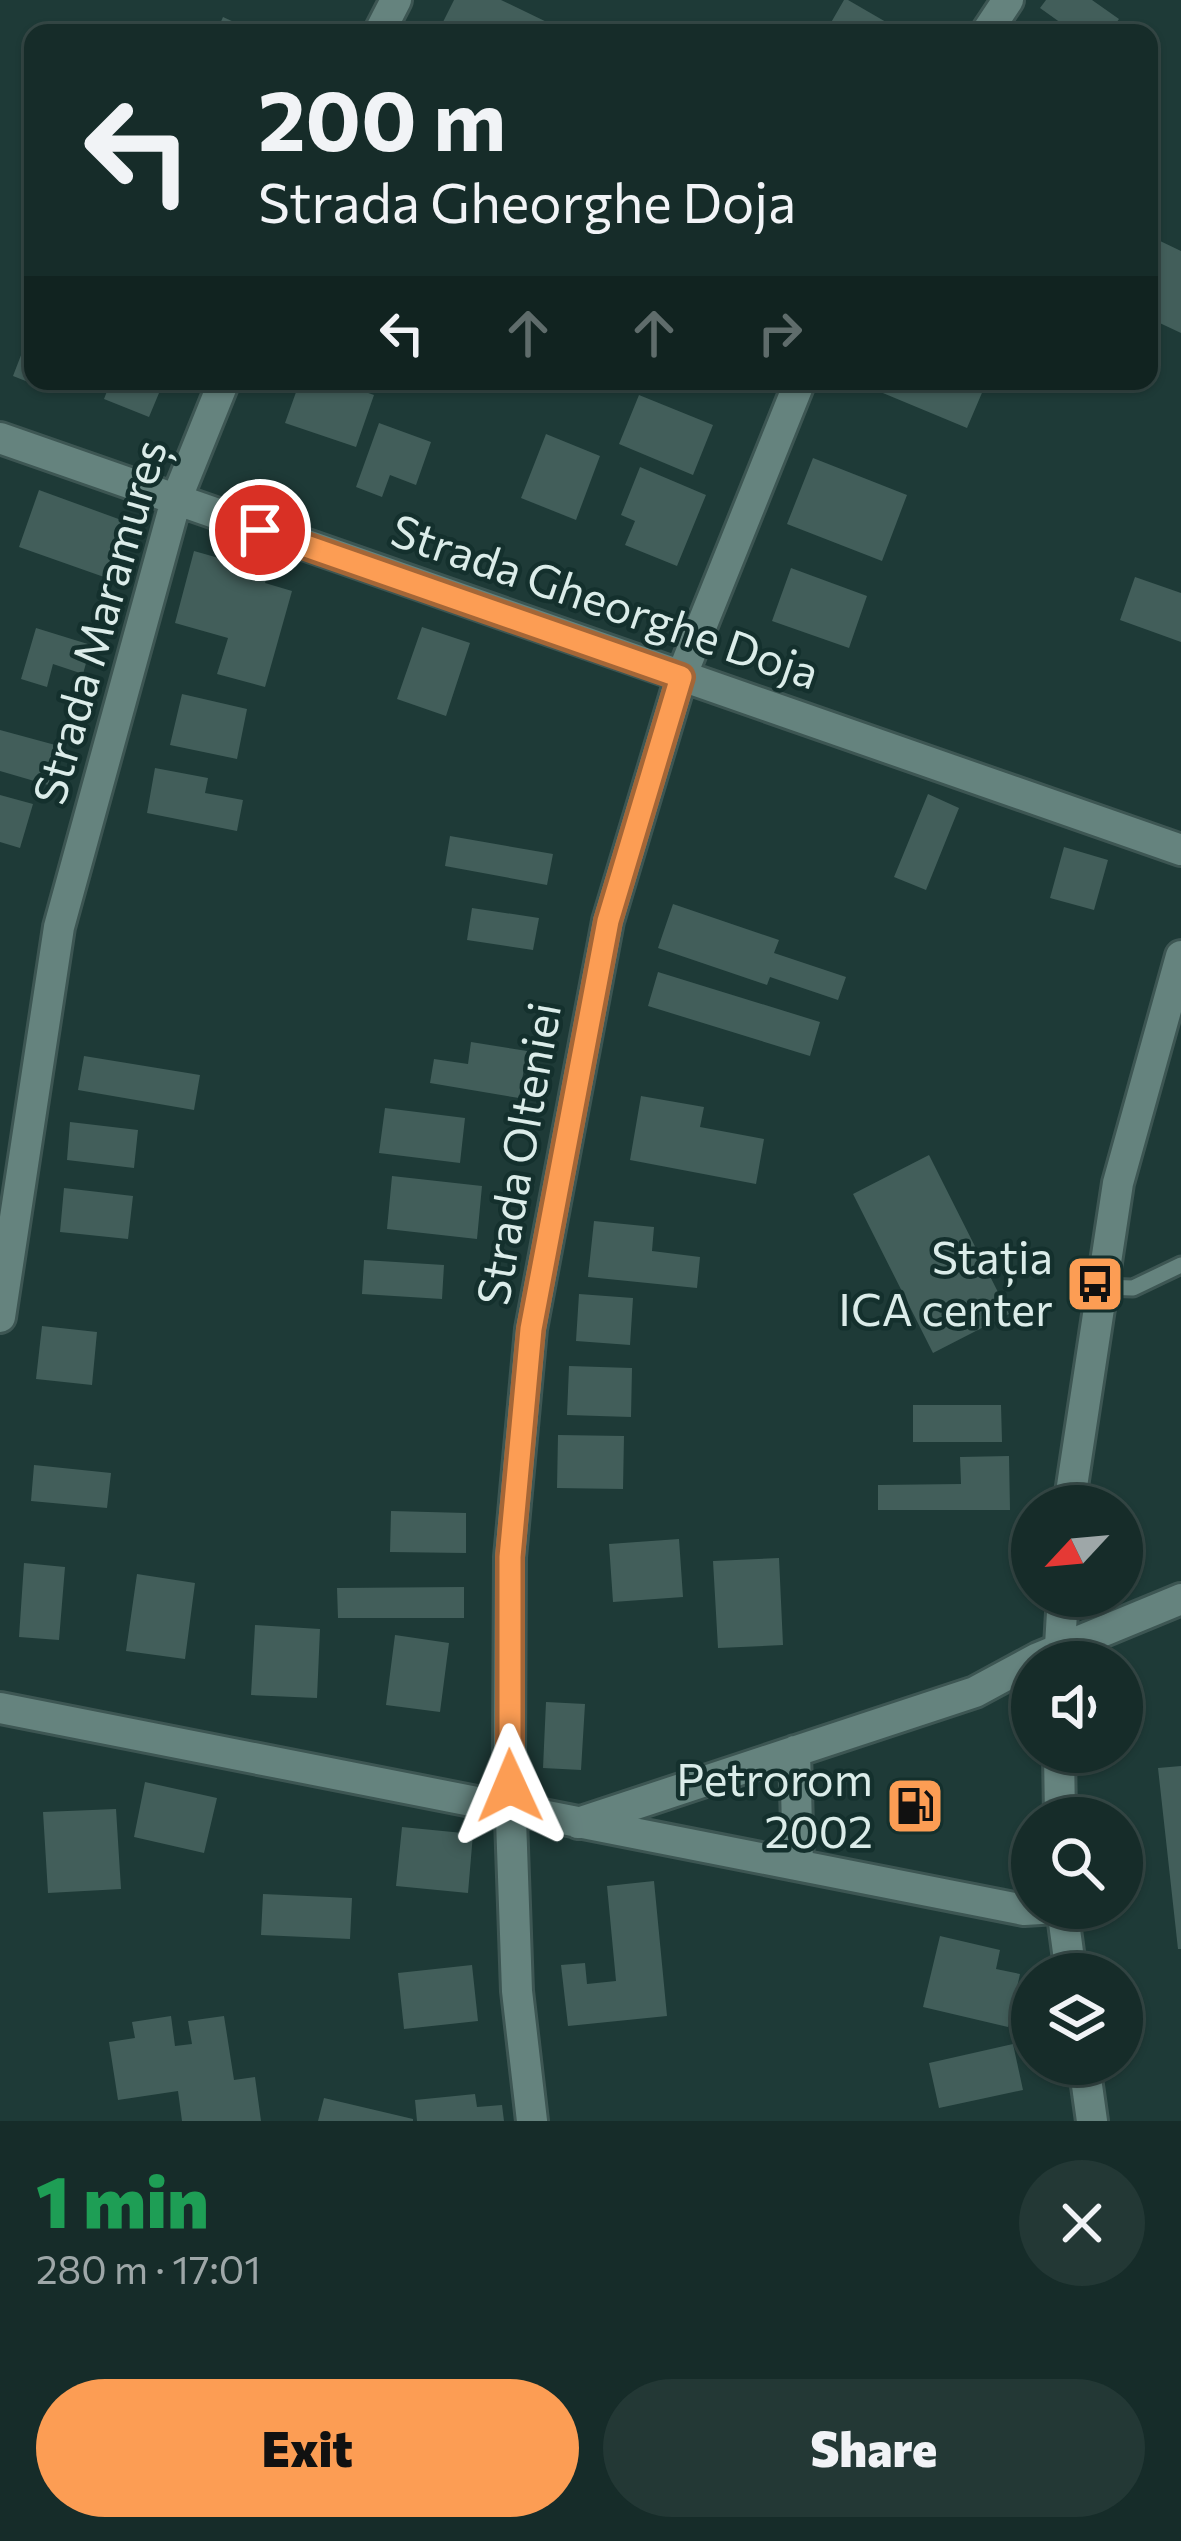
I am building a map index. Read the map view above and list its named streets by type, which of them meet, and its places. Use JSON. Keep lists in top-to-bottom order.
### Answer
{
  "streets": {
    "street": ["Strada Gheorghe Doja", "Strada Maramureș", "Strada Olteniei"]
  },
  "crossings": [
    ["Strada Gheorghe Doja", "Strada Maramureș"],
    ["Strada Gheorghe Doja", "Strada Olteniei"]
  ],
  "places": {
    "bus stop": ["Stația ICA center"],
    "fuel station": ["Petrorom 2002"]
  },
  "north": "bottom left",
  "page": {
    "turn": ["200 m", "Strada Gheorghe Doja"],
    "heading": ["1 min", "280 m · 17:01"],
    "buttons": ["Exit", "Share"]
  }
}
